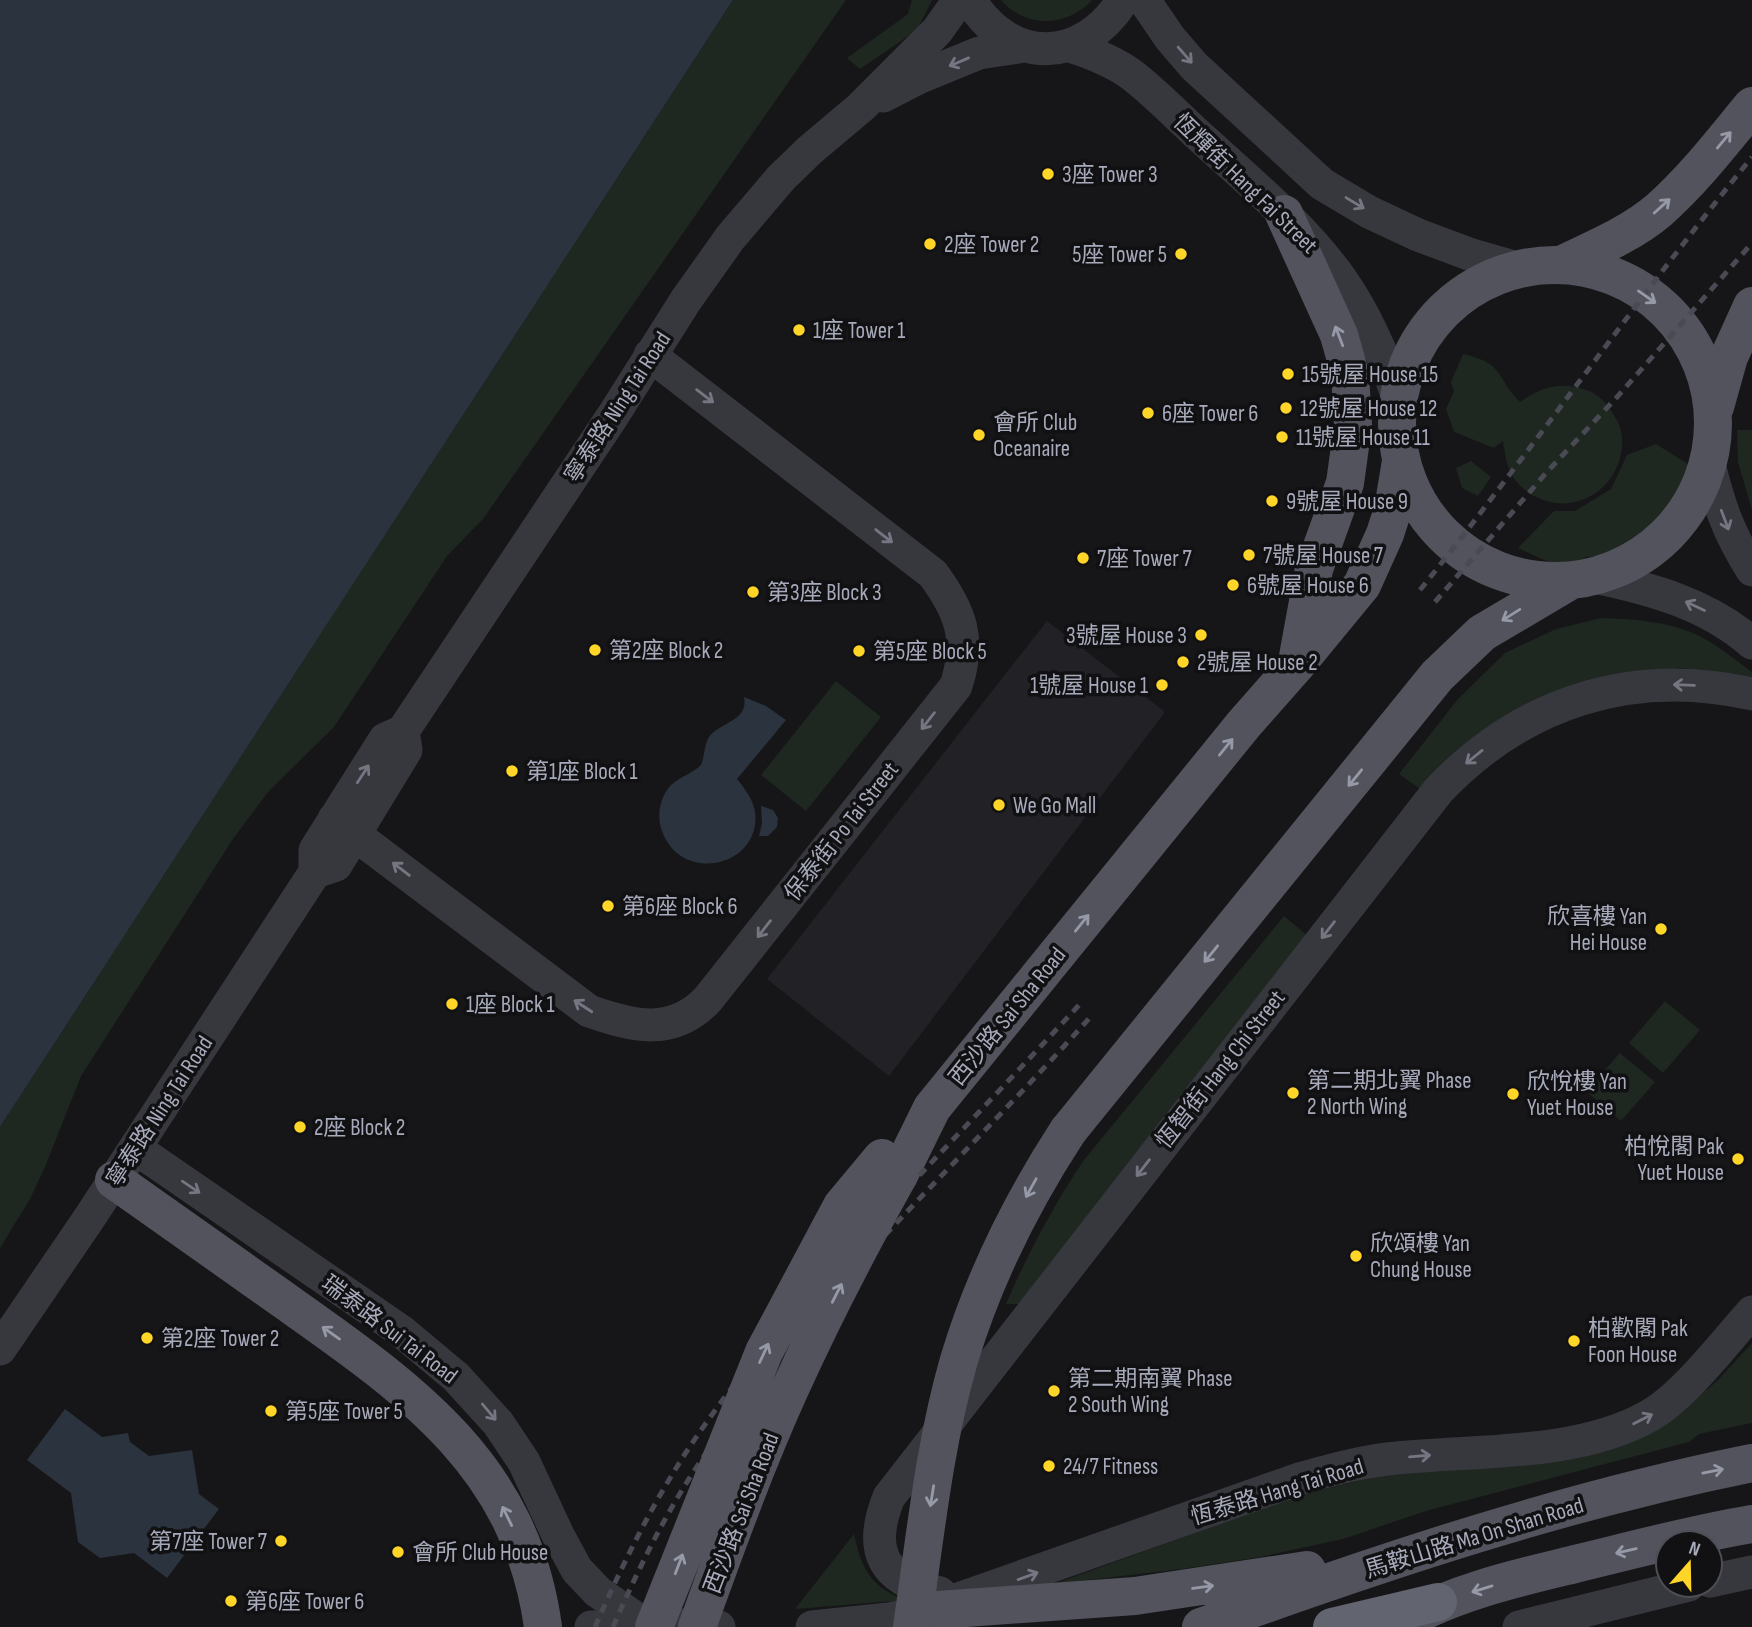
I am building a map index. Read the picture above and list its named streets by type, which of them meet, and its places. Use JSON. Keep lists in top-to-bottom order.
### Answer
{
  "streets": {
    "highway": ["馬鞍山路 Ma On Shan Road"],
    "main road": ["西沙路 Sai Sha Road"],
    "street": [
      "恆輝街 Hang Fai Street",
      "寧泰路 Ning Tai Road",
      "保泰街 Po Tai Street",
      "恆智街 Hang Chi Street",
      "瑞泰路 Sui Tai Road",
      "恆泰路 Hang Tai Road"
    ]
  },
  "crossings": [
    ["寧泰路 Ning Tai Road", "保泰街 Po Tai Street"],
    ["寧泰路 Ning Tai Road", "瑞泰路 Sui Tai Road"],
    ["恆智街 Hang Chi Street", "恆泰路 Hang Tai Road"]
  ],
  "one_way": ["恆智街 Hang Chi Street", "瑞泰路 Sui Tai Road", "恆泰路 Hang Tai Road"],
  "places": [
    "3座 Tower 3",
    "2座 Tower 2",
    "5座 Tower 5",
    "1座 Tower 1",
    "15號屋 House 15",
    "12號屋 House 12",
    "6座 Tower 6",
    "會所 Club Oceanaire",
    "11號屋 House 11",
    "9號屋 House 9",
    "7號屋 House 7",
    "7座 Tower 7",
    "6號屋 House 6",
    "第3座 Block 3",
    "3號屋 House 3",
    "第2座 Block 2",
    "第5座 Block 5",
    "2號屋 House 2",
    "1號屋 House 1",
    "第1座 Block 1",
    "We Go Mall",
    "第6座 Block 6",
    "欣喜樓 Yan Hei House",
    "1座 Block 1",
    "第二期北翼 Phase 2 North Wing",
    "欣悅樓 Yan Yuet House",
    "2座 Block 2",
    "柏悅閣 Pak Yuet House",
    "欣頌樓 Yan Chung House",
    "第2座 Tower 2",
    "柏歡閣 Pak Foon House",
    "第二期南翼 Phase 2 South Wing",
    "第5座 Tower 5",
    "24/7 Fitness",
    "第7座 Tower 7",
    "會所 Club House",
    "第6座 Tower 6"
  ],
  "north": "top"
}
